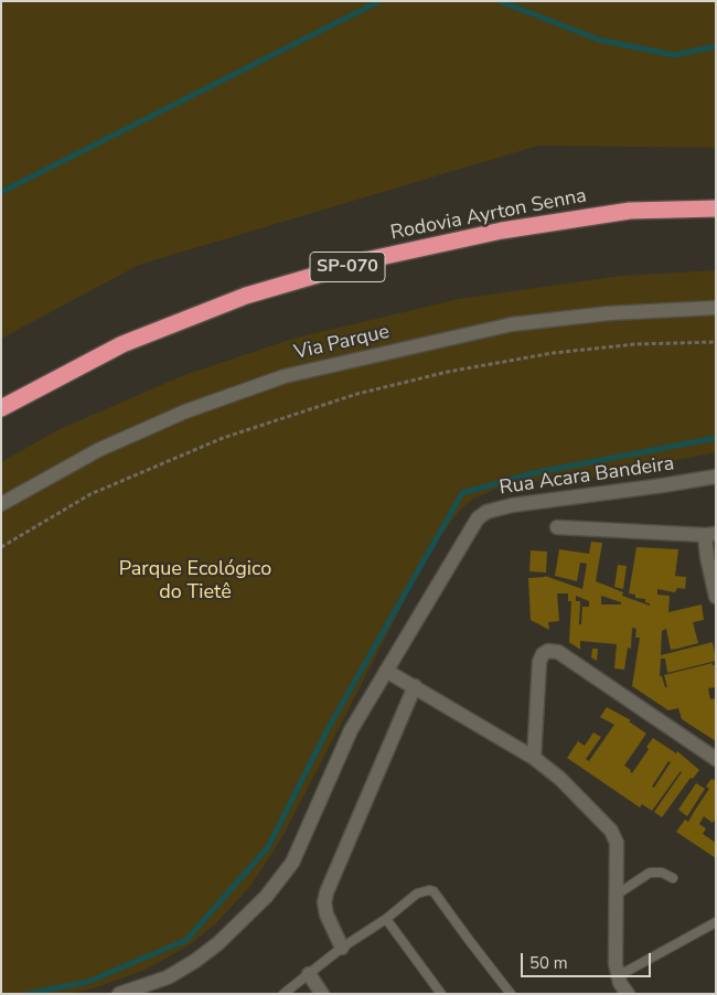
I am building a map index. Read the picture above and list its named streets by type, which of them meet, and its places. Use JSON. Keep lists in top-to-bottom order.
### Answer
{
  "streets": {
    "highway": ["Rodovia Ayrton Senna", "SP-070"],
    "street": ["Via Parque", "Rua Acara Bandeira"]
  },
  "parks": ["Parque Ecológico do Tietê"],
  "scale_bar": "50 m"
}
